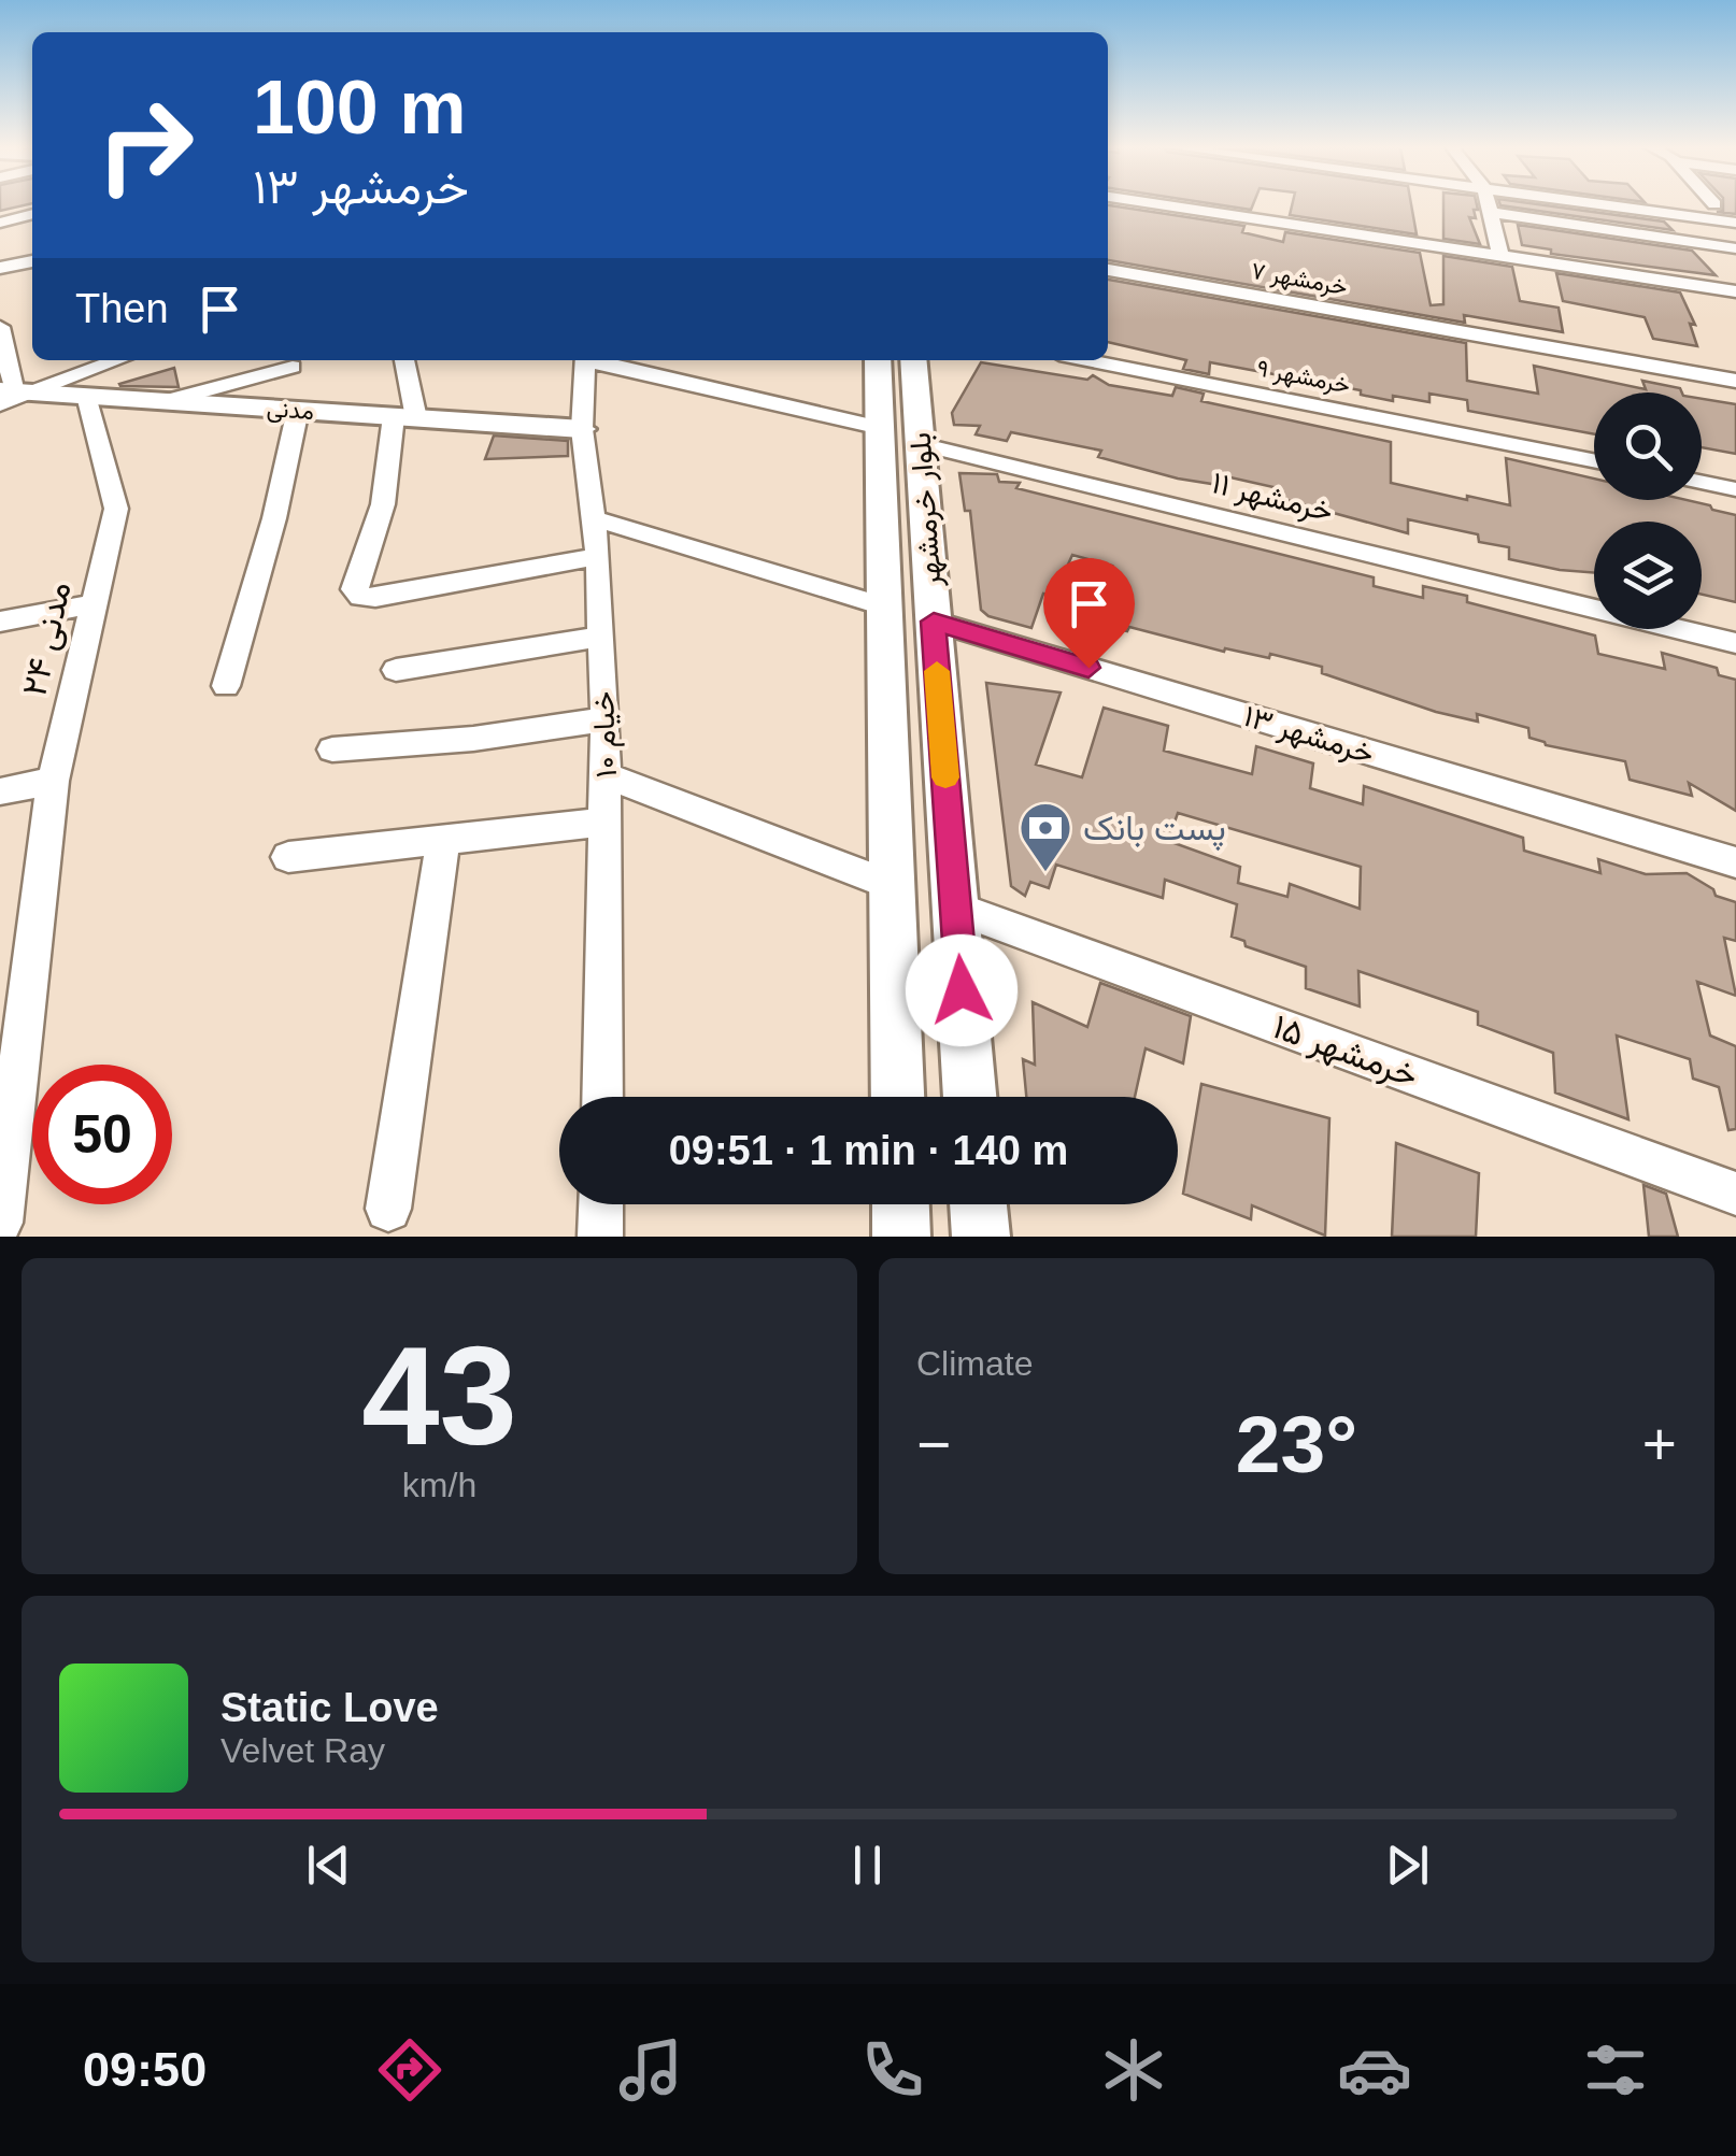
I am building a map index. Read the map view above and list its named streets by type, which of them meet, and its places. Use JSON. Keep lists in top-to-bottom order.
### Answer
{
  "streets": {
    "main road": ["مدنی", "بلوار خرمشهر"],
    "street": [
      "خرمشهر ۷",
      "خرمشهر ۹",
      "خرمشهر ۱۱",
      "مدنی ۲۴",
      "خیام ۱۰",
      "خرمشهر ۱۳",
      "خرمشهر ۱۵"
    ]
  },
  "crossings": [
    ["مدنی", "مدنی ۲۴"],
    ["مدنی", "خیام ۱۰"],
    ["خرمشهر ۱۱", "بلوار خرمشهر"],
    ["بلوار خرمشهر", "خرمشهر ۱۳"],
    ["بلوار خرمشهر", "خرمشهر ۱۵"]
  ],
  "places": {
    "bank": ["پست بانک"]
  },
  "page": {
    "turn": ["100 m", "خرمشهر ۱۳"],
    "then": "Then",
    "limit": "50",
    "trip": "09:51 · 1 min · 140 m",
    "tile": [
      ["43", "km/h"],
      "Climate"
    ],
    "heat": ["−", "23°", "+"],
    "song": ["Static Love", "Velvet Ray"],
    "tabs": "09:50"
  }
}
